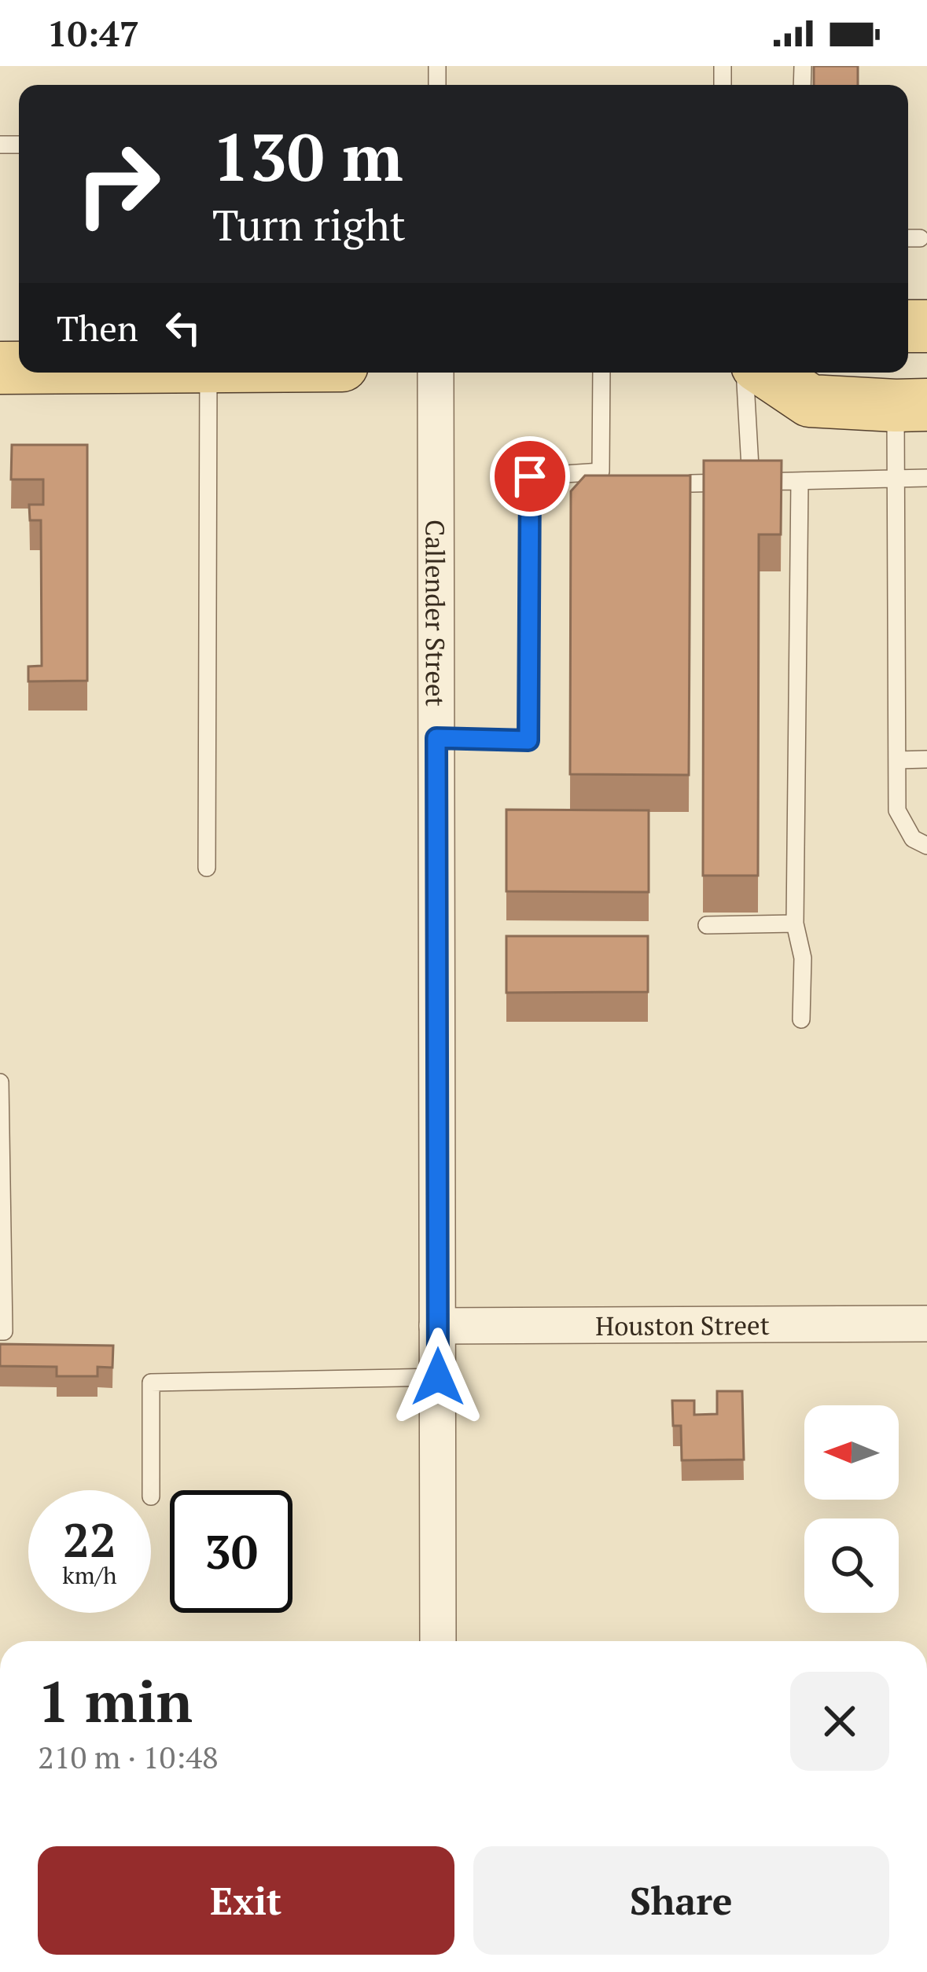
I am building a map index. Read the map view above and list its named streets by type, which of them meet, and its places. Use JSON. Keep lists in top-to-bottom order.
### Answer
{
  "streets": {
    "street": ["Callender Street", "Houston Street"]
  },
  "crossings": [
    ["Callender Street", "Houston Street"]
  ],
  "north": "left",
  "page": {
    "status": "10:47",
    "turn": ["130 m", "Turn right"],
    "then": "Then",
    "speed": "22 km/h",
    "limit": "30",
    "heading": ["1 min", "210 m · 10:48"],
    "buttons": ["Exit", "Share"]
  }
}
